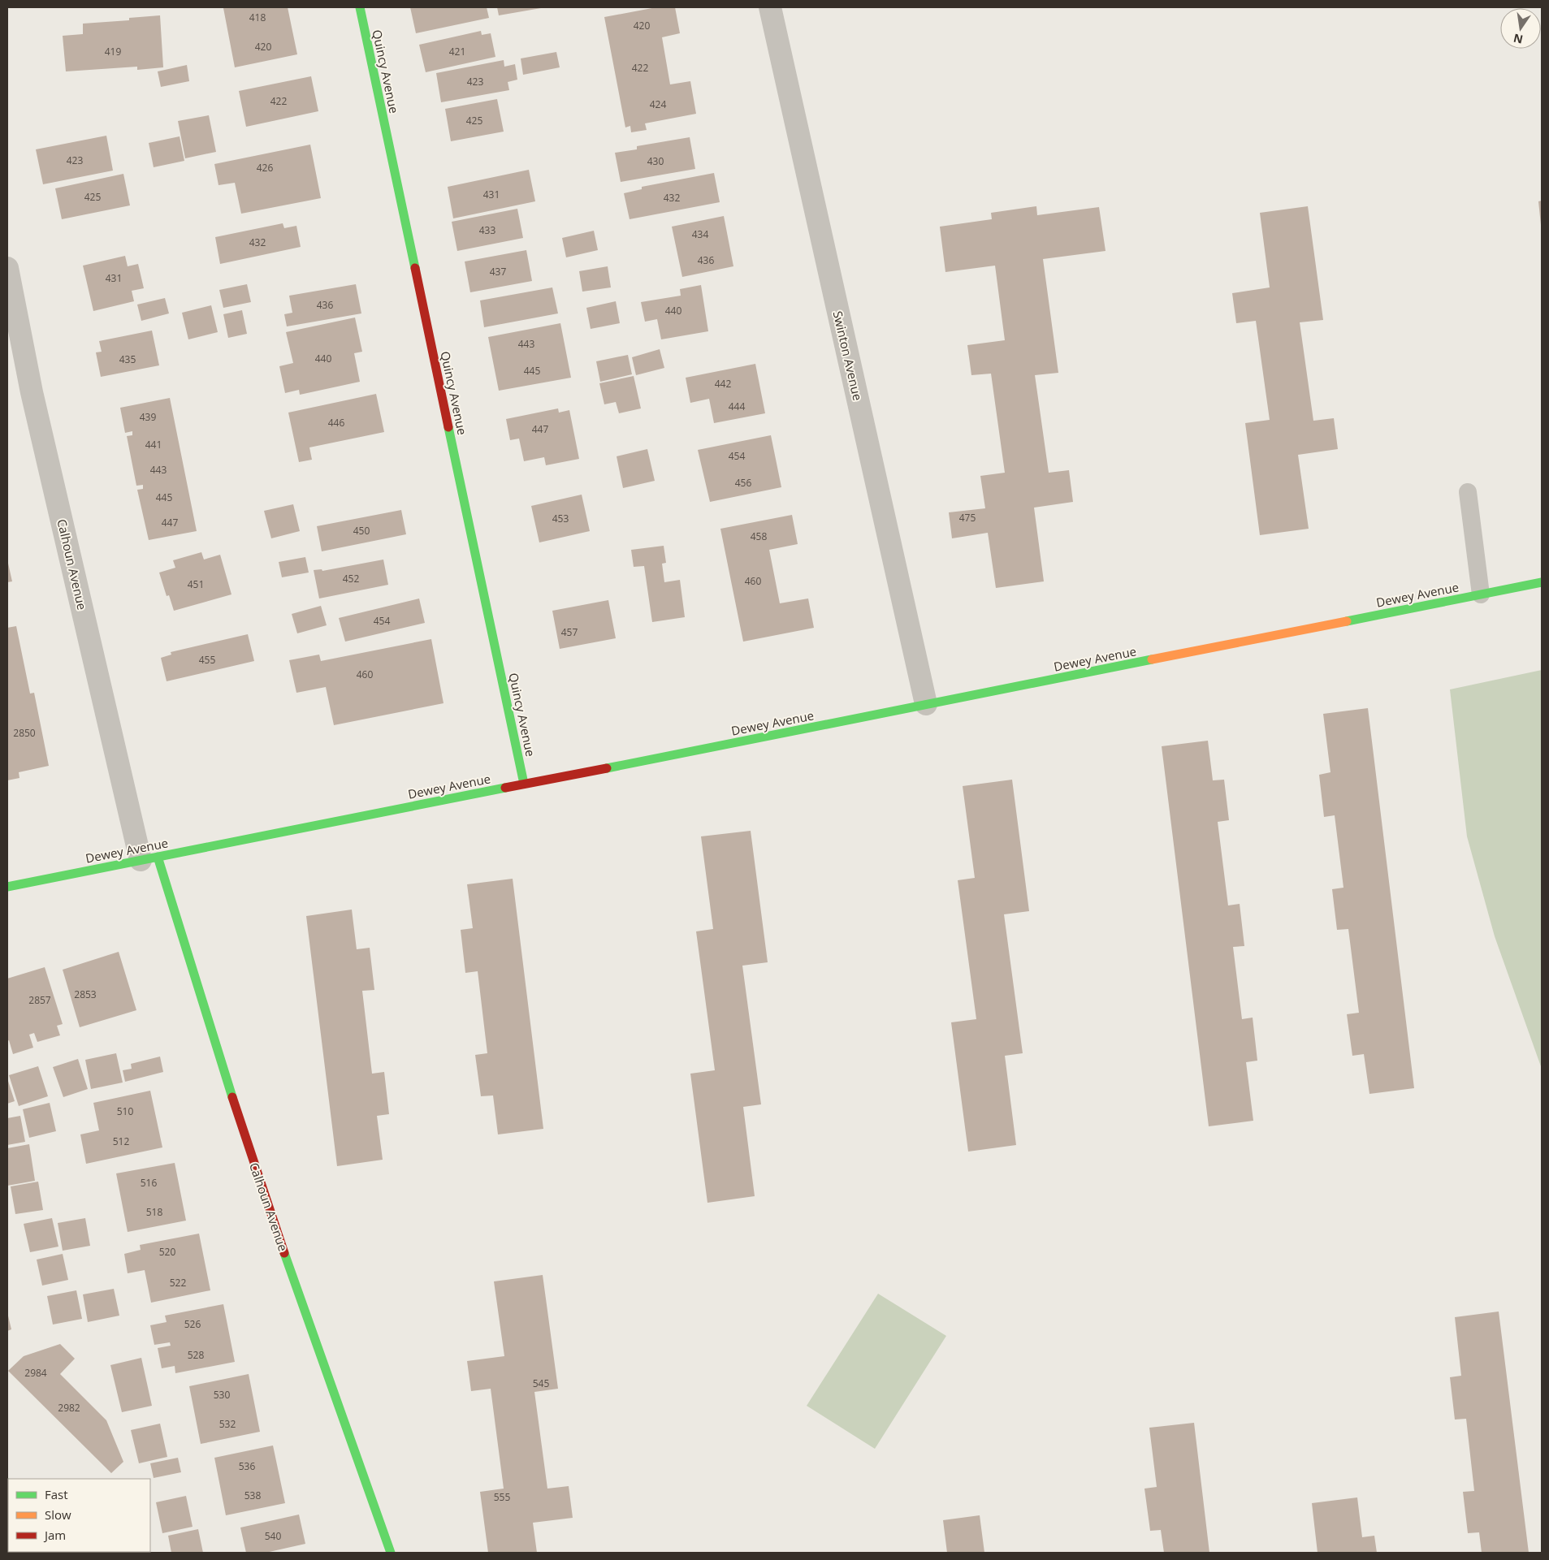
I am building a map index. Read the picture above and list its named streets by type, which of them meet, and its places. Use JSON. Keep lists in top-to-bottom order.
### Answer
{
  "streets": {
    "street": [
      "Quincy Avenue",
      "Swinton Avenue",
      "Calhoun Avenue",
      "Dewey Avenue"
    ]
  },
  "crossings": [
    ["Quincy Avenue", "Dewey Avenue"],
    ["Swinton Avenue", "Dewey Avenue"],
    ["Calhoun Avenue", "Dewey Avenue"]
  ],
  "house_numbers": [
    "418",
    "420",
    "420",
    "419",
    "421",
    "422",
    "423",
    "422",
    "424",
    "425",
    "423",
    "430",
    "426",
    "431",
    "425",
    "432",
    "433",
    "434",
    "432",
    "436",
    "437",
    "431",
    "436",
    "440",
    "443",
    "440",
    "435",
    "445",
    "442",
    "444",
    "439",
    "446",
    "447",
    "441",
    "454",
    "443",
    "456",
    "445",
    "475",
    "453",
    "447",
    "450",
    "458",
    "452",
    "460",
    "451",
    "454",
    "457",
    "455",
    "460",
    "2850",
    "2853",
    "2857",
    "510",
    "512",
    "516",
    "518",
    "520",
    "522",
    "526",
    "528",
    "2984",
    "545",
    "530",
    "2982",
    "532",
    "536",
    "538",
    "555",
    "540"
  ],
  "legend": ["Fast", "Slow", "Jam"],
  "north": "bottom"
}
